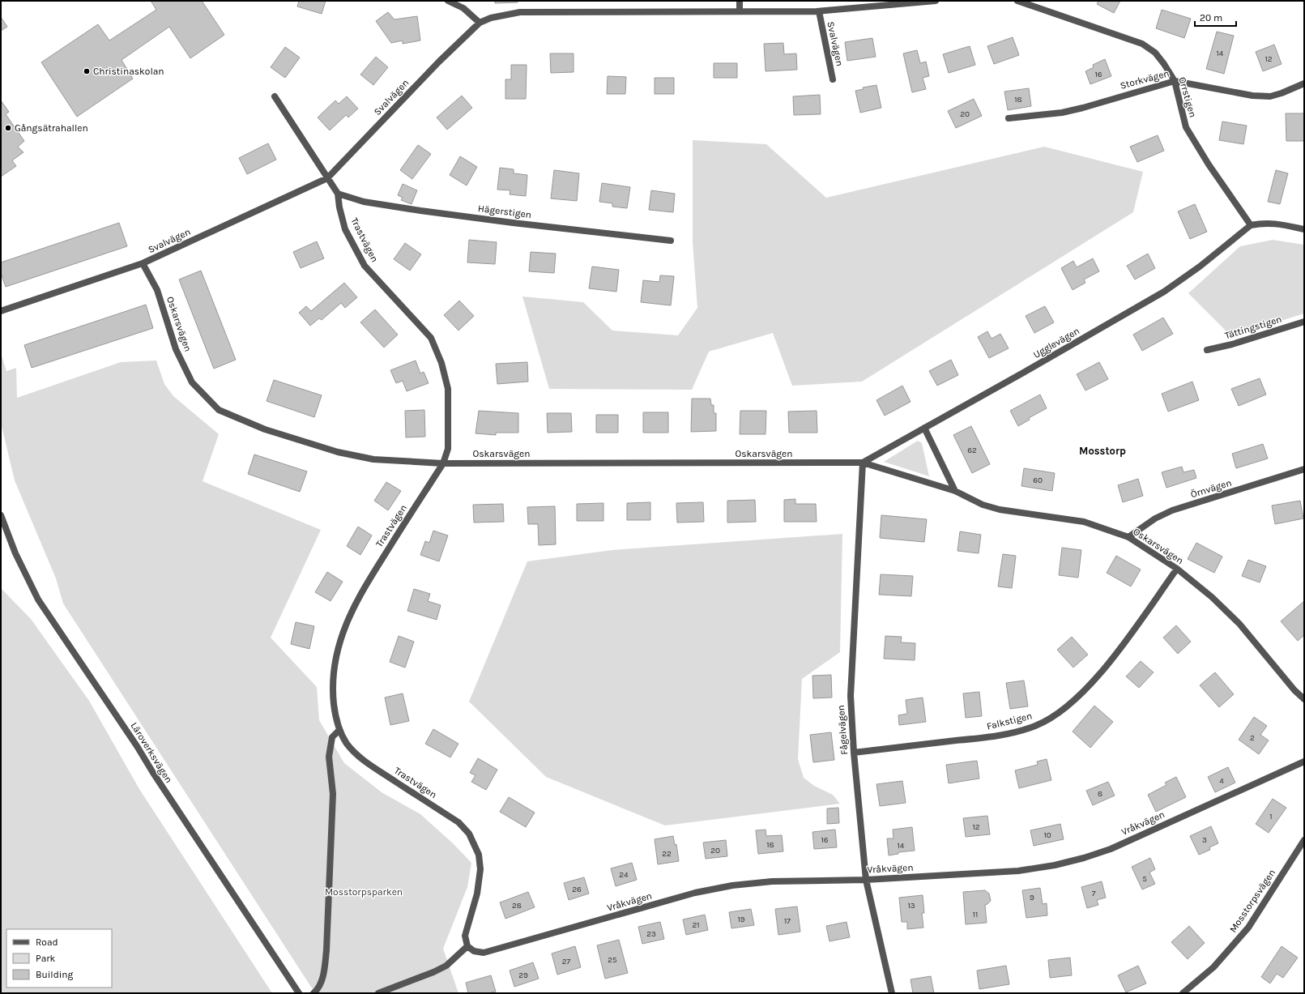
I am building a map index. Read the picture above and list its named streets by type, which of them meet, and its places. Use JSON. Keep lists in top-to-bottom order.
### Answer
{
  "streets": {
    "street": [
      "Svalvägen",
      "Storkvägen",
      "Orrstigen",
      "Hägerstigen",
      "Trastvägen",
      "Oskarsvägen",
      "Tättingstigen",
      "Ugglevägen",
      "Örnvägen",
      "Falkstigen",
      "Fågelvägen",
      "Läroverksvägen",
      "Vråkvägen",
      "Mosstorpsvägen"
    ]
  },
  "crossings": [
    ["Svalvägen", "Trastvägen"],
    ["Svalvägen", "Oskarsvägen"],
    ["Storkvägen", "Orrstigen"],
    ["Orrstigen", "Ugglevägen"],
    ["Hägerstigen", "Trastvägen"],
    ["Trastvägen", "Oskarsvägen"],
    ["Trastvägen", "Vråkvägen"],
    ["Oskarsvägen", "Ugglevägen"],
    ["Oskarsvägen", "Örnvägen"],
    ["Oskarsvägen", "Falkstigen"],
    ["Oskarsvägen", "Fågelvägen"],
    ["Ugglevägen", "Fågelvägen"],
    ["Falkstigen", "Fågelvägen"],
    ["Fågelvägen", "Vråkvägen"]
  ],
  "districts": ["Mosstorp"],
  "parks": ["Mosstorpsparken"],
  "places": ["Christinaskolan", "Gångsätrahallen"],
  "house_numbers": [
    "14",
    "12",
    "16",
    "18",
    "20",
    "62",
    "60",
    "2",
    "4",
    "8",
    "1",
    "12",
    "10",
    "16",
    "3",
    "18",
    "14",
    "20",
    "22",
    "24",
    "5",
    "26",
    "7",
    "9",
    "28",
    "13",
    "11",
    "19",
    "17",
    "21",
    "23",
    "25",
    "27",
    "29"
  ],
  "legend": ["Road", "Park", "Building"],
  "scale_bar": "20 m"
}
